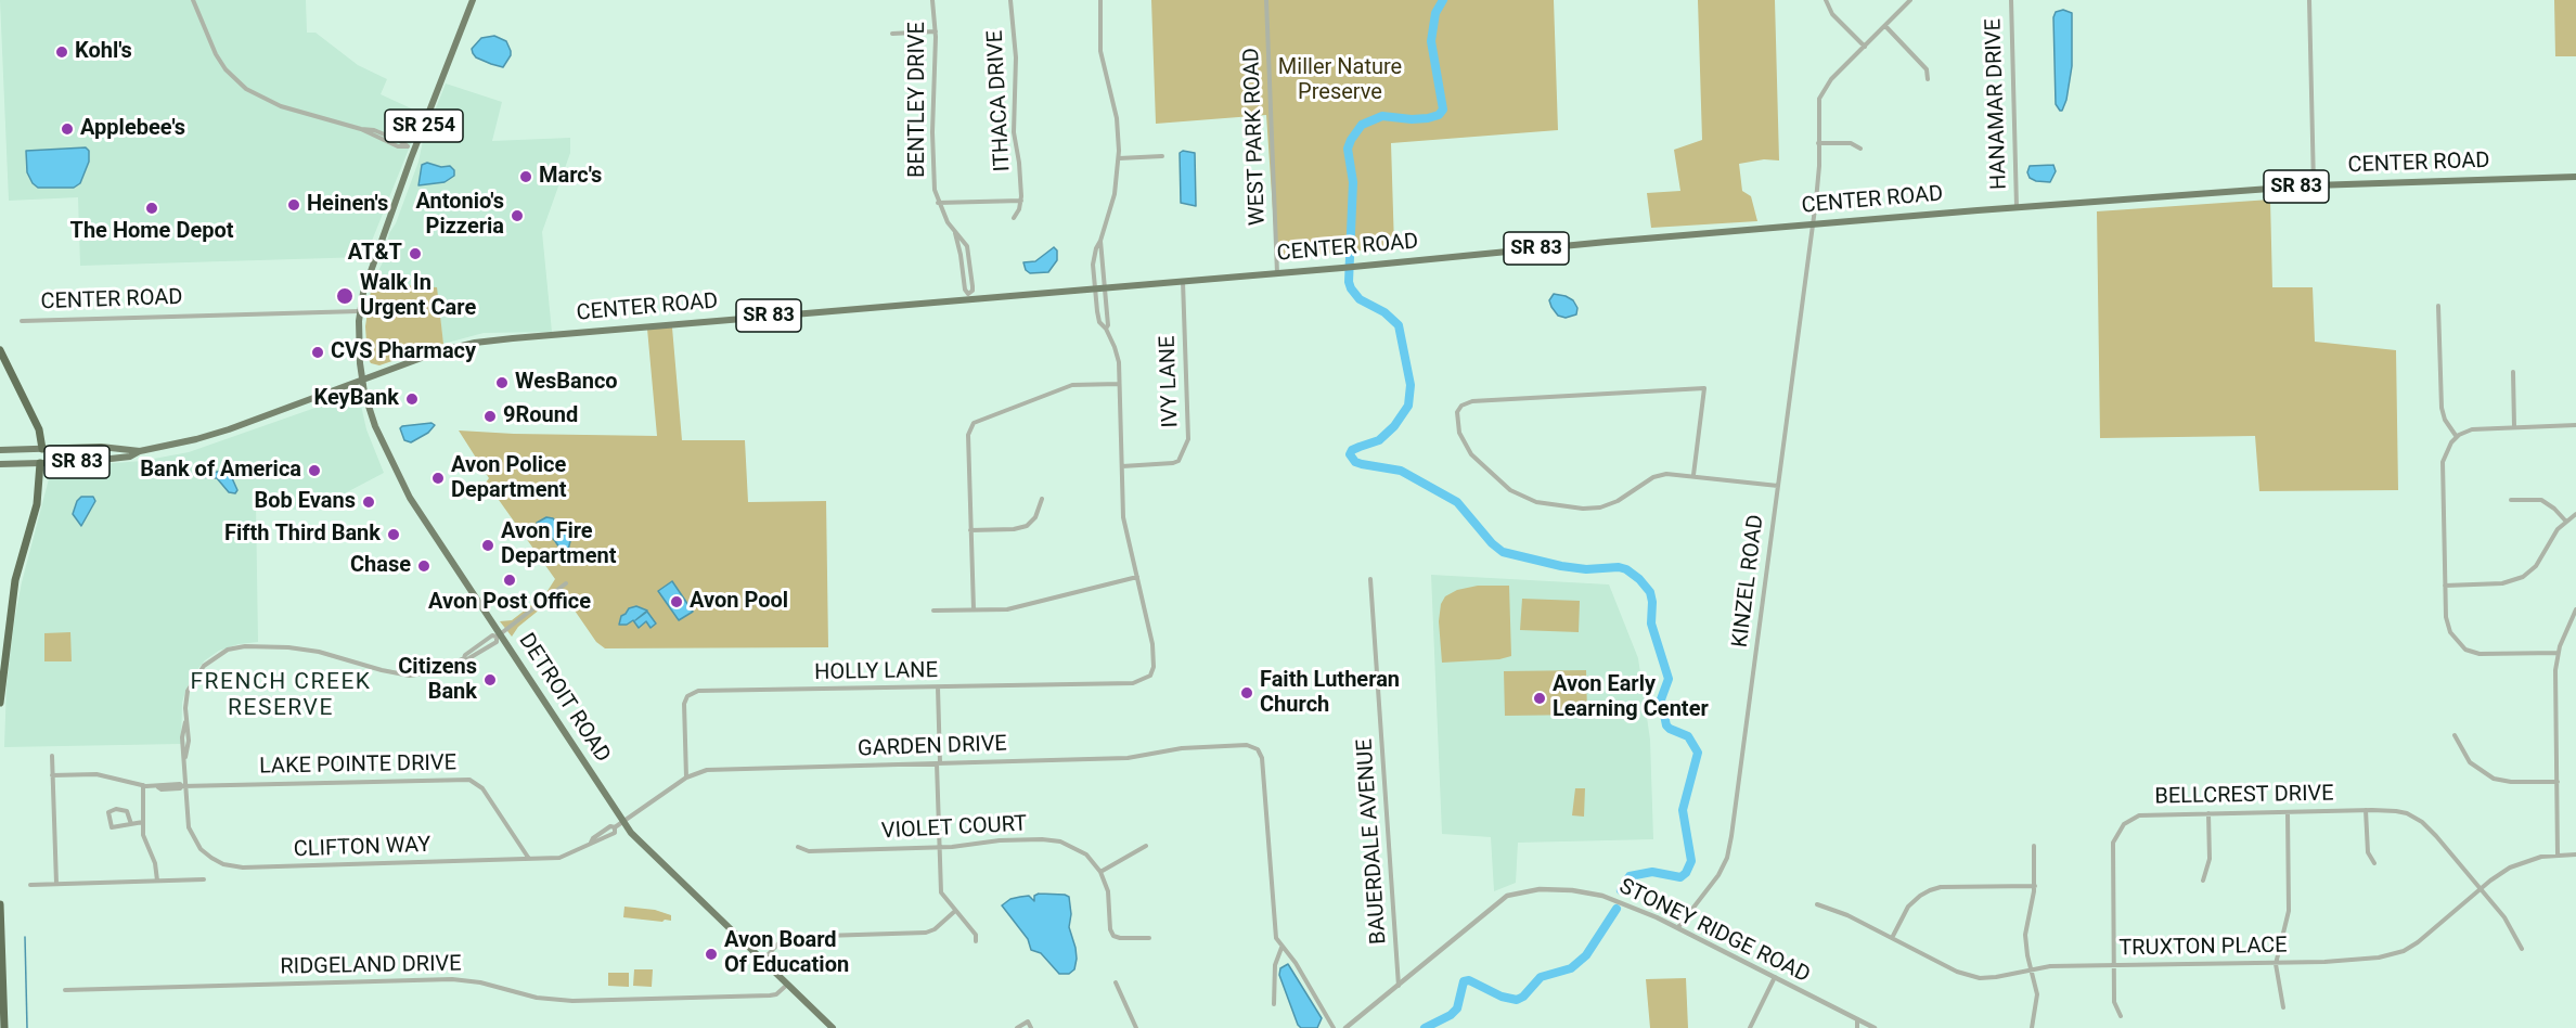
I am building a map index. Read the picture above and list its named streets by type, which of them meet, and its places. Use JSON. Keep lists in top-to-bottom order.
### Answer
{
  "streets": {
    "main road": [
      "SR 254",
      "CENTER ROAD",
      "SR 83",
      "DETROIT ROAD"
    ],
    "street": [
      "BENTLEY DRIVE",
      "ITHACA DRIVE",
      "HANAMAR DRIVE",
      "WEST PARK ROAD",
      "IVY LANE",
      "KINZEL ROAD",
      "HOLLY LANE",
      "GARDEN DRIVE",
      "LAKE POINTE DRIVE",
      "BELLCREST DRIVE",
      "VIOLET COURT",
      "BAUERDALE AVENUE",
      "CLIFTON WAY",
      "STONEY RIDGE ROAD",
      "TRUXTON PLACE",
      "RIDGELAND DRIVE"
    ]
  },
  "crossings": [
    ["BENTLEY DRIVE", "ITHACA DRIVE"],
    ["BENTLEY DRIVE", "CENTER ROAD"],
    ["HANAMAR DRIVE", "CENTER ROAD"],
    ["WEST PARK ROAD", "CENTER ROAD"],
    ["CENTER ROAD", "IVY LANE"],
    ["CENTER ROAD", "KINZEL ROAD"],
    ["CENTER ROAD", "DETROIT ROAD"],
    ["KINZEL ROAD", "STONEY RIDGE ROAD"],
    ["HOLLY LANE", "GARDEN DRIVE"],
    ["DETROIT ROAD", "GARDEN DRIVE"],
    ["DETROIT ROAD", "CLIFTON WAY"],
    ["DETROIT ROAD", "RIDGELAND DRIVE"],
    ["GARDEN DRIVE", "CLIFTON WAY"],
    ["LAKE POINTE DRIVE", "CLIFTON WAY"],
    ["BELLCREST DRIVE", "TRUXTON PLACE"],
    ["BAUERDALE AVENUE", "STONEY RIDGE ROAD"]
  ],
  "districts": ["FRENCH CREEK RESERVE"],
  "parks": ["Miller Nature Preserve"],
  "places": [
    "Kohl's",
    "Applebee's",
    "Marc's",
    "Heinen's",
    "The Home Depot",
    "Antonio's Pizzeria",
    "AT&T",
    "Walk In Urgent Care",
    "CVS Pharmacy",
    "WesBanco",
    "KeyBank",
    "9Round",
    "Bank of America",
    "Avon Police Department",
    "Bob Evans",
    "Fifth Third Bank",
    "Avon Fire Department",
    "Chase",
    "Avon Post Office",
    "Avon Pool",
    "Citizens Bank",
    "Faith Lutheran Church",
    "Avon Early Learning Center",
    "Avon Board Of Education"
  ]
}
